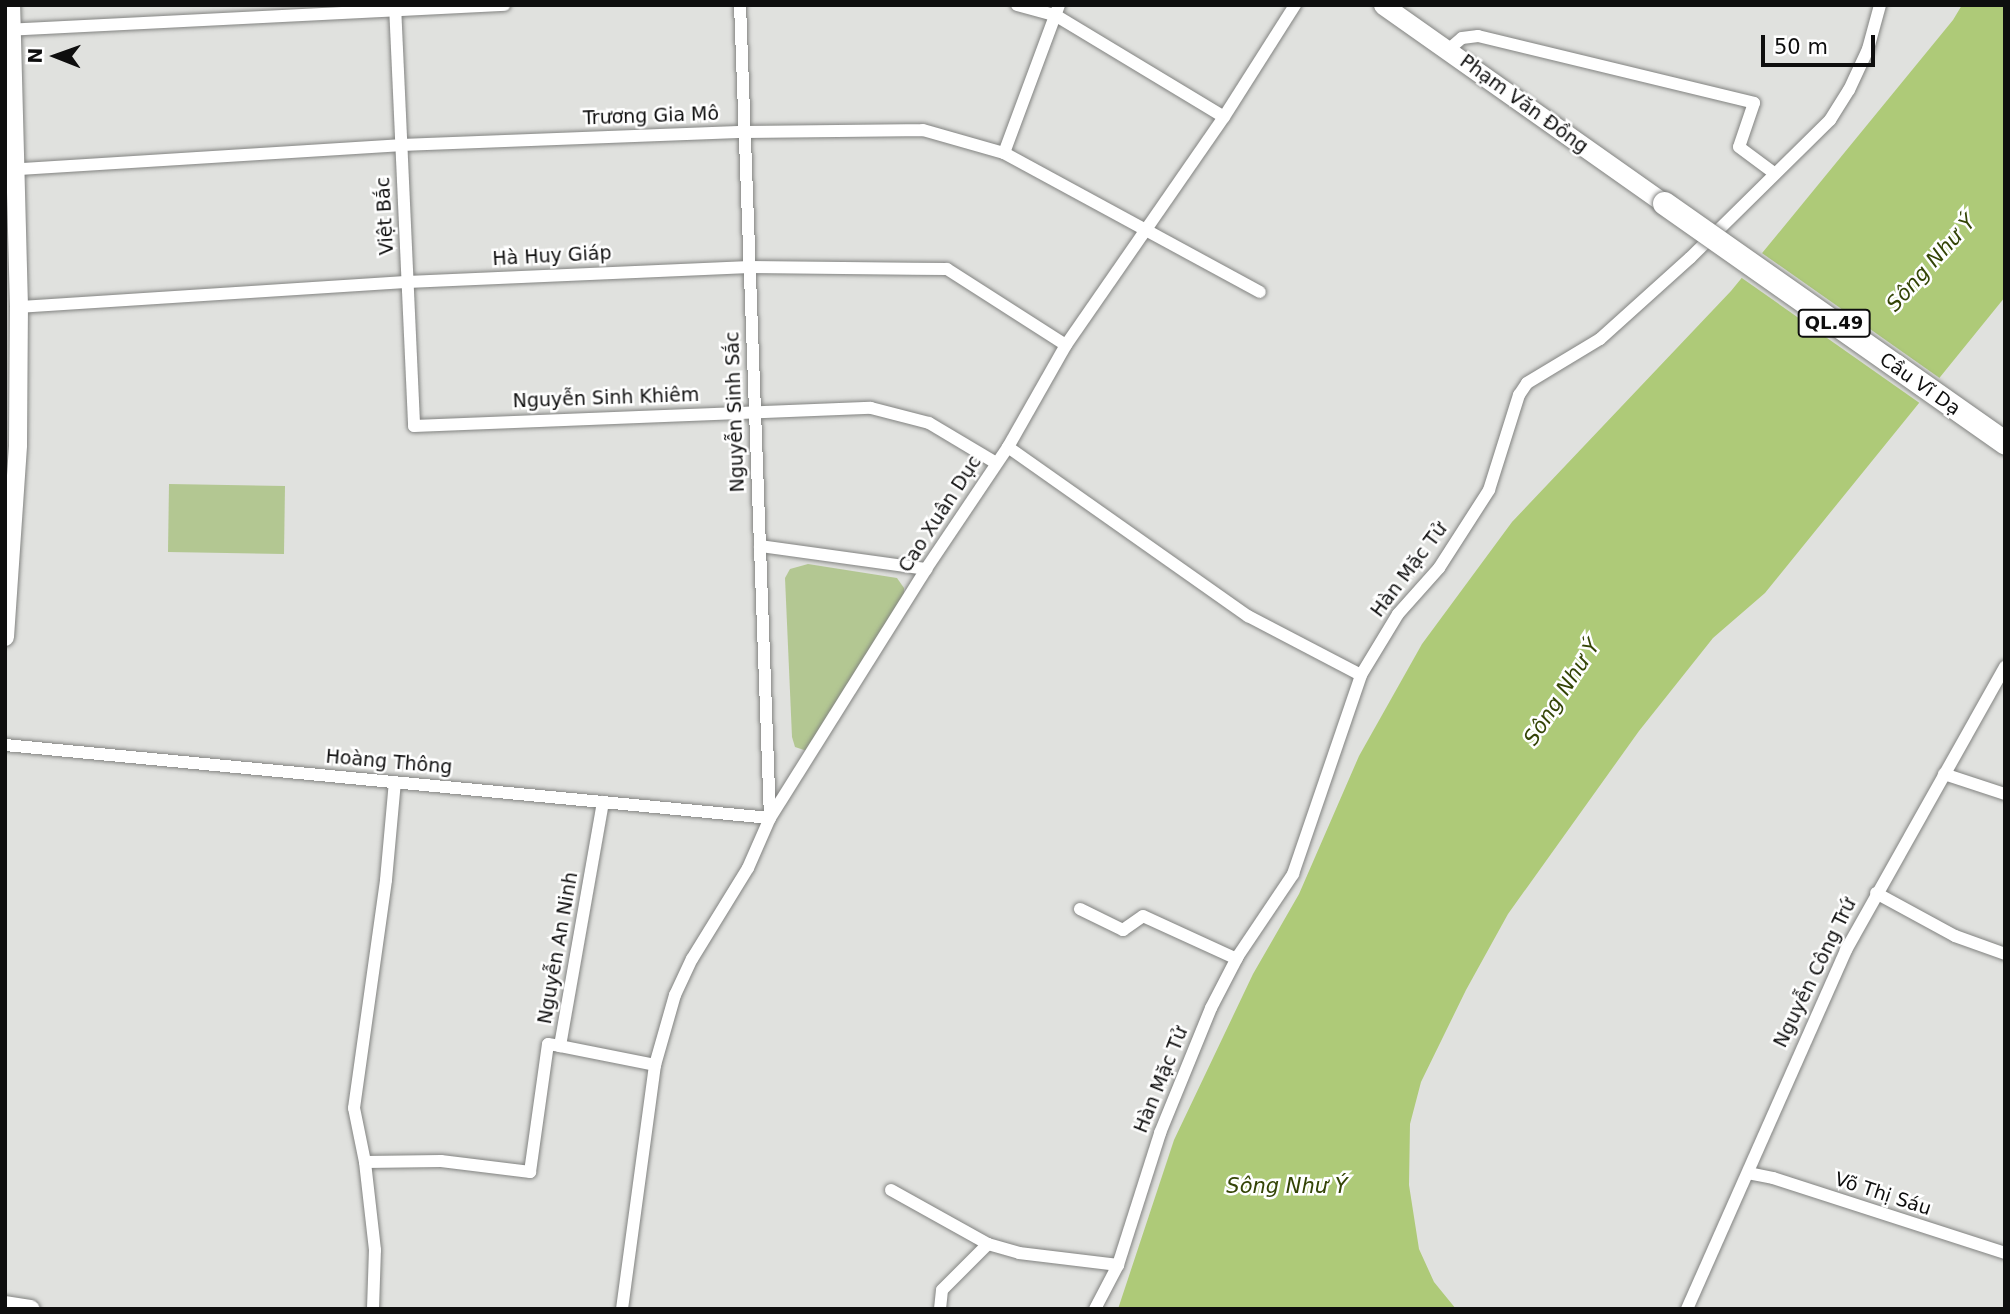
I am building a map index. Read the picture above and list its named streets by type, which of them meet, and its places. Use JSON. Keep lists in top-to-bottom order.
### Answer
{
  "streets": {
    "highway": ["QL.49", "Cầu Vĩ Dạ"],
    "main road": ["Phạm Văn Đồng"],
    "street": [
      "Trương Gia Mô",
      "Việt Bắc",
      "Hà Huy Giáp",
      "Nguyễn Sinh Khiêm",
      "Nguyễn Sinh Sắc",
      "Cao Xuân Dục",
      "Hàn Mặc Tử",
      "Hoàng Thông",
      "Nguyễn An Ninh",
      "Nguyễn Công Trứ",
      "Võ Thị Sáu"
    ]
  },
  "crossings": [
    ["Phạm Văn Đồng", "Cầu Vĩ Dạ"],
    ["Trương Gia Mô", "Việt Bắc"],
    ["Trương Gia Mô", "Nguyễn Sinh Sắc"],
    ["Trương Gia Mô", "Cao Xuân Dục"],
    ["Việt Bắc", "Hà Huy Giáp"],
    ["Việt Bắc", "Nguyễn Sinh Khiêm"],
    ["Hà Huy Giáp", "Nguyễn Sinh Sắc"],
    ["Hà Huy Giáp", "Cao Xuân Dục"],
    ["Nguyễn Sinh Khiêm", "Nguyễn Sinh Sắc"],
    ["Nguyễn Sinh Khiêm", "Cao Xuân Dục"],
    ["Nguyễn Sinh Sắc", "Cao Xuân Dục"],
    ["Nguyễn Sinh Sắc", "Hoàng Thông"],
    ["Cao Xuân Dục", "Hoàng Thông"],
    ["Cao Xuân Dục", "Nguyễn An Ninh"],
    ["Hoàng Thông", "Nguyễn An Ninh"],
    ["Nguyễn Công Trứ", "Võ Thị Sáu"]
  ],
  "water": ["Sông Như Ý"],
  "scale_bar": "50 m",
  "north": "left"
}
